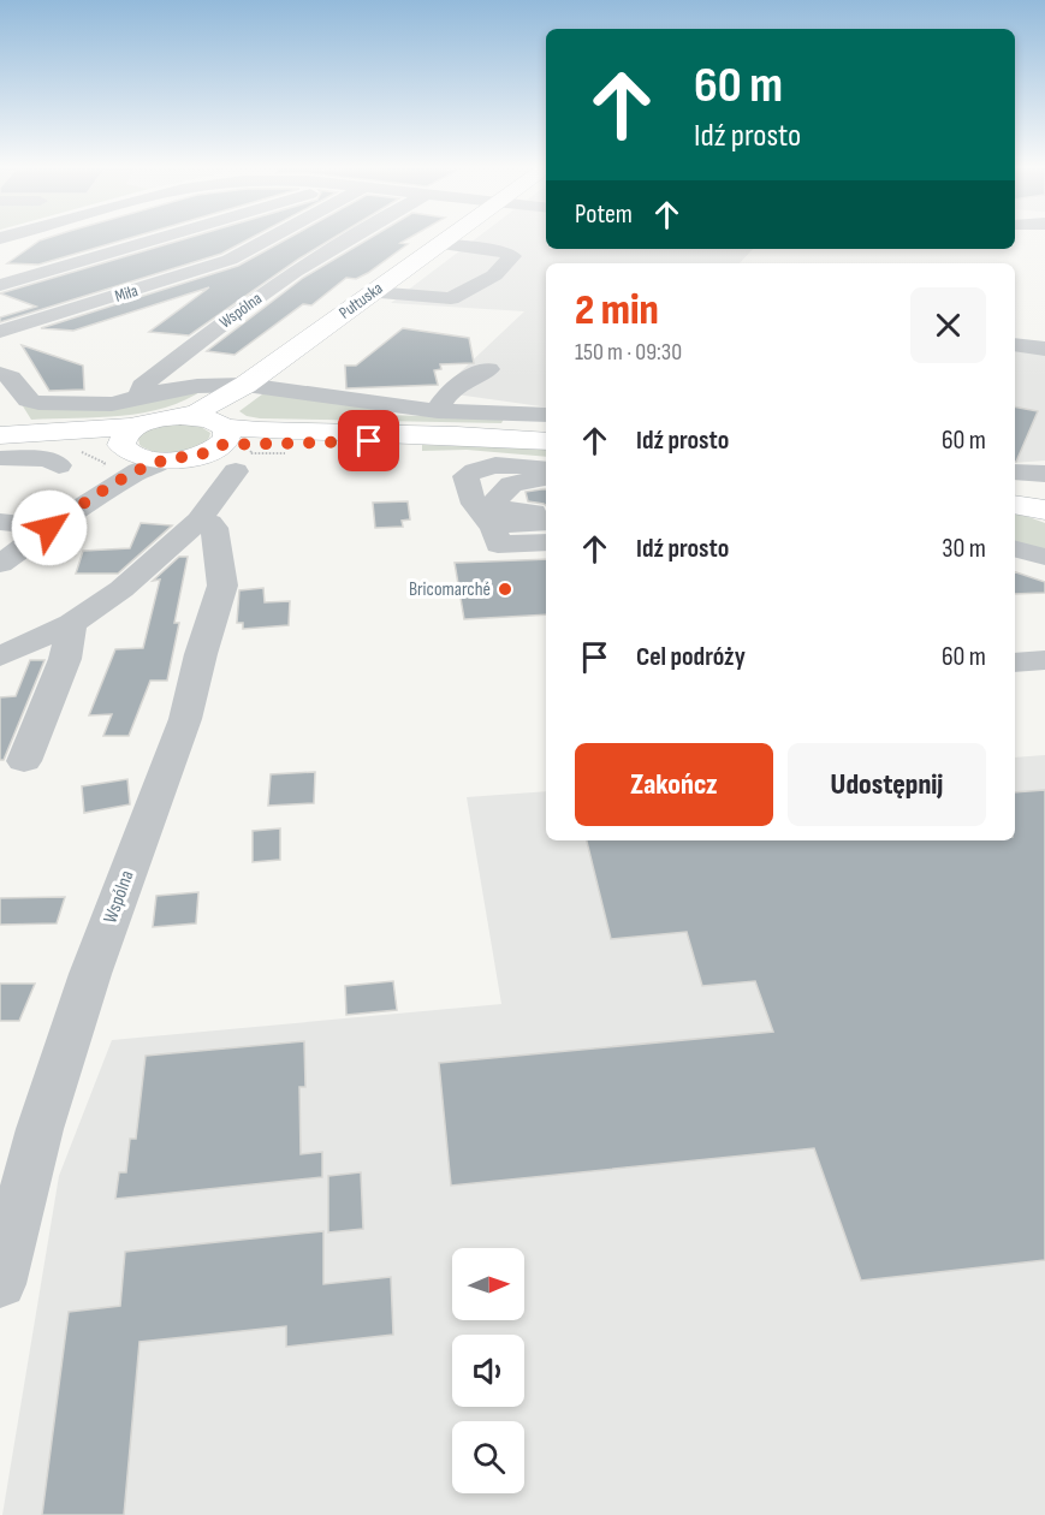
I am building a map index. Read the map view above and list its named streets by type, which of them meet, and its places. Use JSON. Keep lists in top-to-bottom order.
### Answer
{
  "streets": {
    "main road": ["Pułtuska"],
    "street": ["Miła", "Wspólna"]
  },
  "places": ["Bricomarché"],
  "north": "right",
  "page": {
    "turn": ["60 m", "Idź prosto"],
    "then": "Potem",
    "heading": ["2 min", "150 m · 09:30"],
    "list": [
      {
        "name": "Idź prosto",
        "value": "60 m"
      },
      {
        "name": "Idź prosto",
        "value": "30 m"
      },
      {
        "name": "Cel podróży",
        "value": "60 m"
      }
    ],
    "buttons": ["Zakończ", "Udostępnij"]
  }
}
